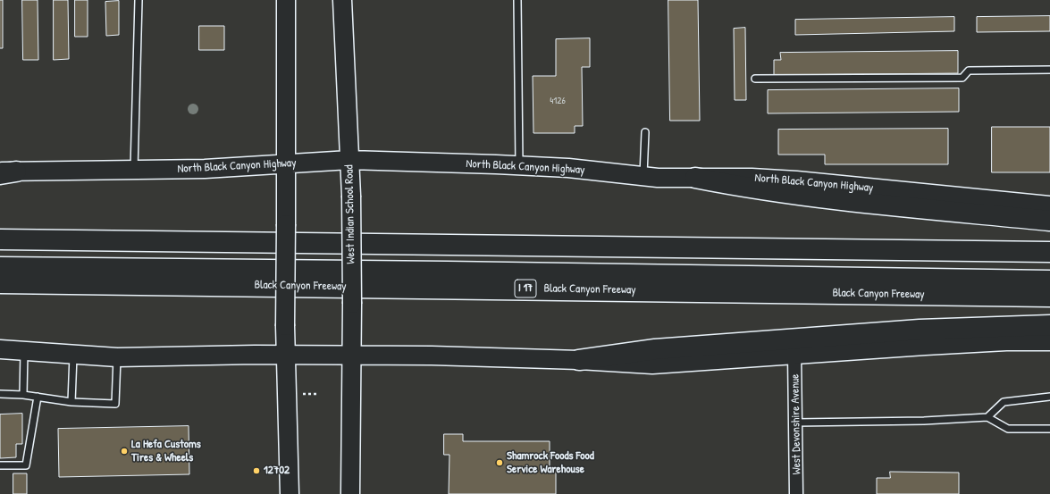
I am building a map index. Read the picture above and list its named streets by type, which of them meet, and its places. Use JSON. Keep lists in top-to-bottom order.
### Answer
{
  "streets": {
    "highway": ["Black Canyon Freeway", "I 17"],
    "main road": ["North Black Canyon Highway", "West Indian School Road"],
    "street": ["West Devonshire Avenue"]
  },
  "crossings": [
    ["North Black Canyon Highway", "West Indian School Road"]
  ],
  "places": ["La Hefa Customs Tires & Wheels", "Shamrock Foods Food Service Warehouse", "12702"],
  "house_numbers": ["4126"]
}
